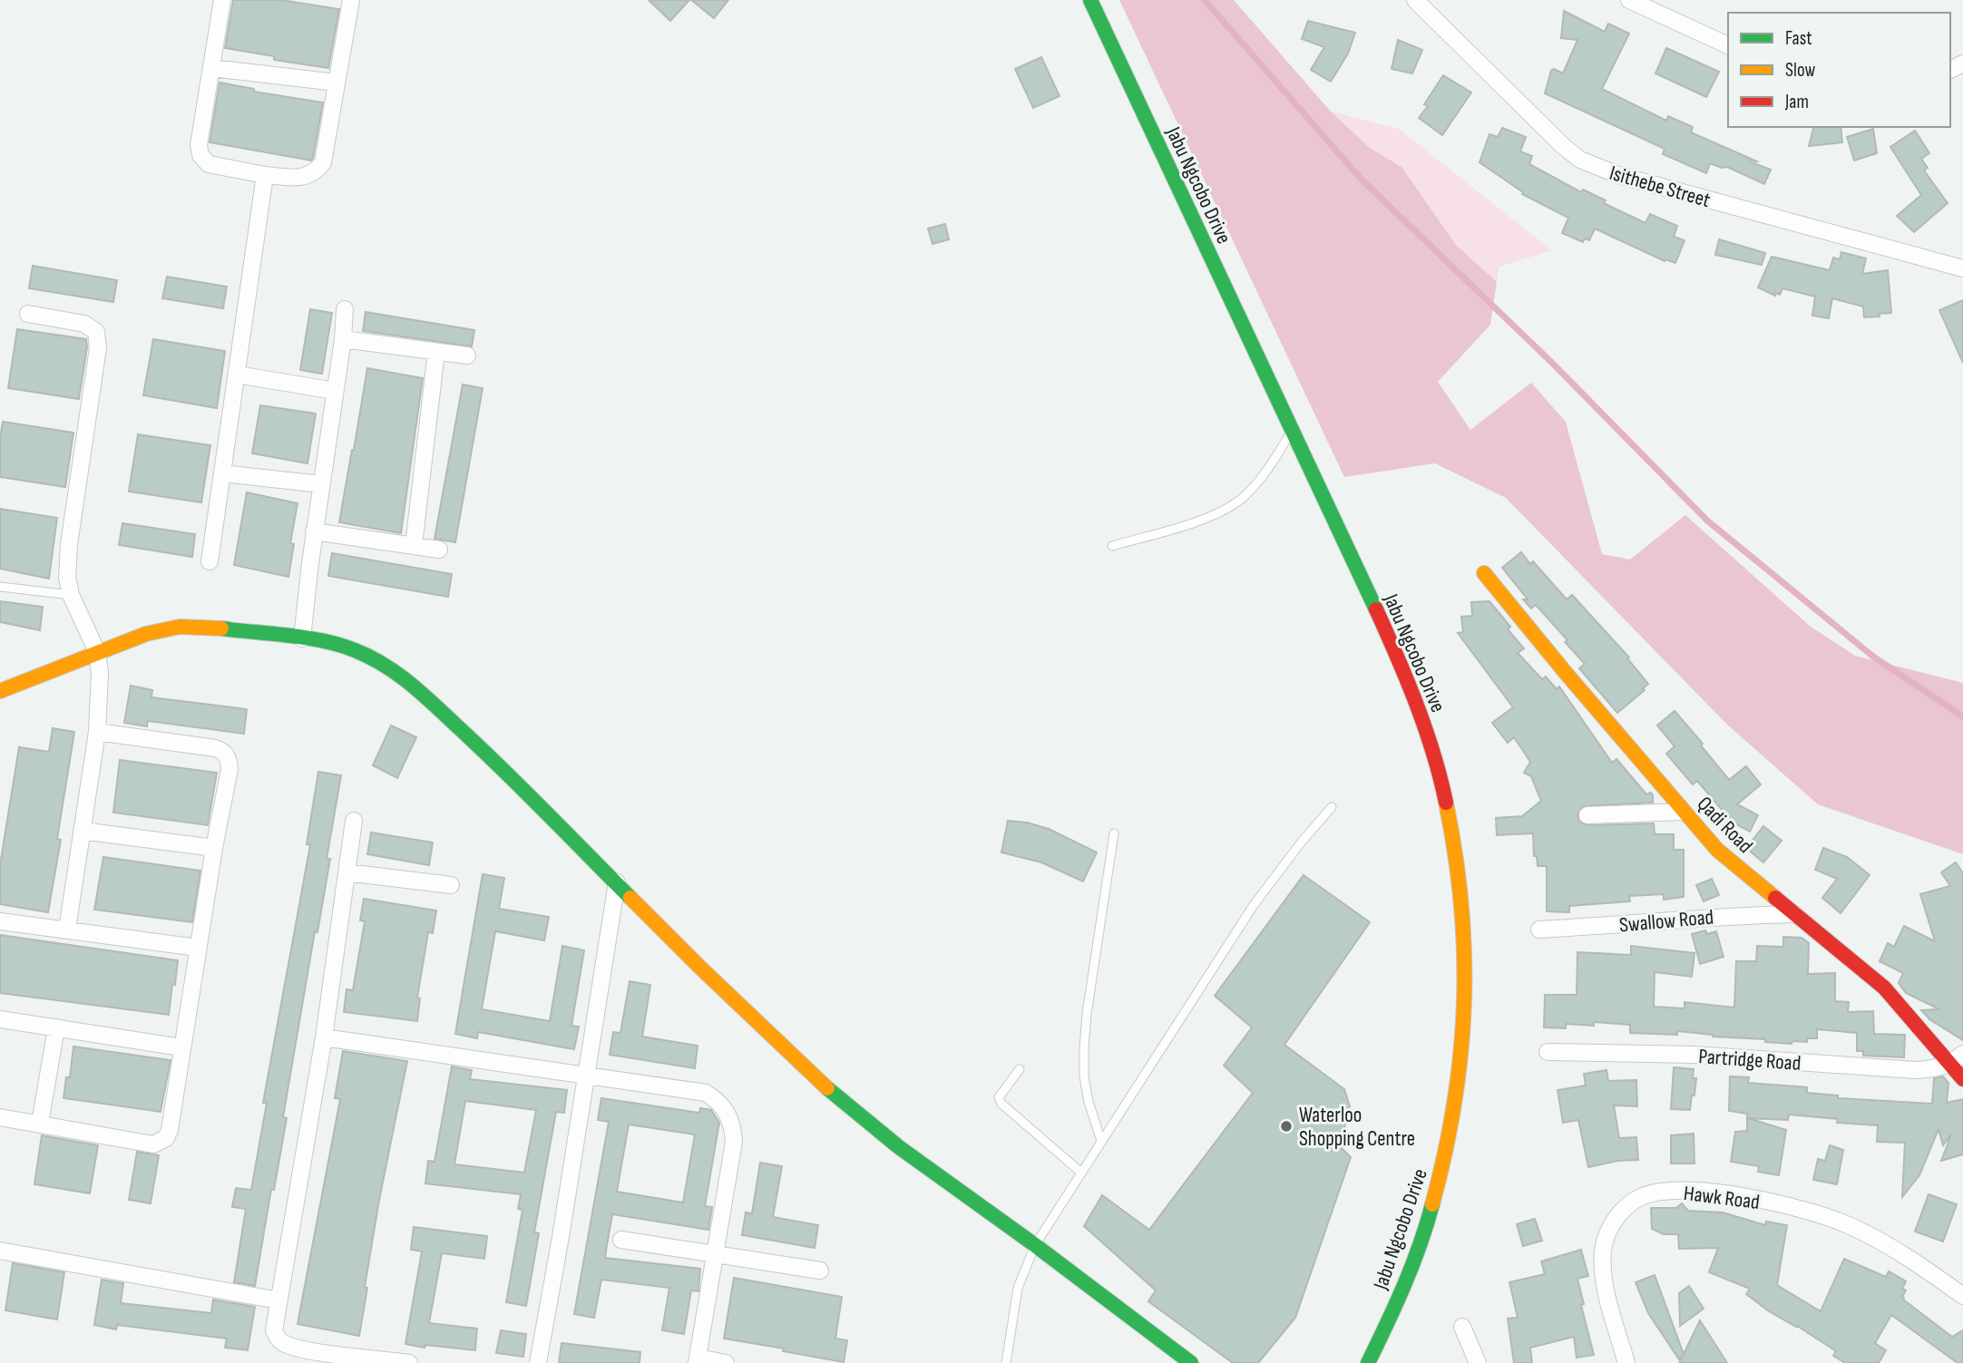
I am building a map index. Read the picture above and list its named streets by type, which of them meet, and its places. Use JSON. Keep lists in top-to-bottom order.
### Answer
{
  "streets": {
    "street": [
      "Jabu Ngcobo Drive",
      "Isithebe Street",
      "Qadi Road",
      "Swallow Road",
      "Partridge Road",
      "Hawk Road"
    ]
  },
  "crossings": [
    ["Qadi Road", "Swallow Road"],
    ["Qadi Road", "Partridge Road"]
  ],
  "places": ["Waterloo Shopping Centre"],
  "legend": ["Fast", "Slow", "Jam"]
}
